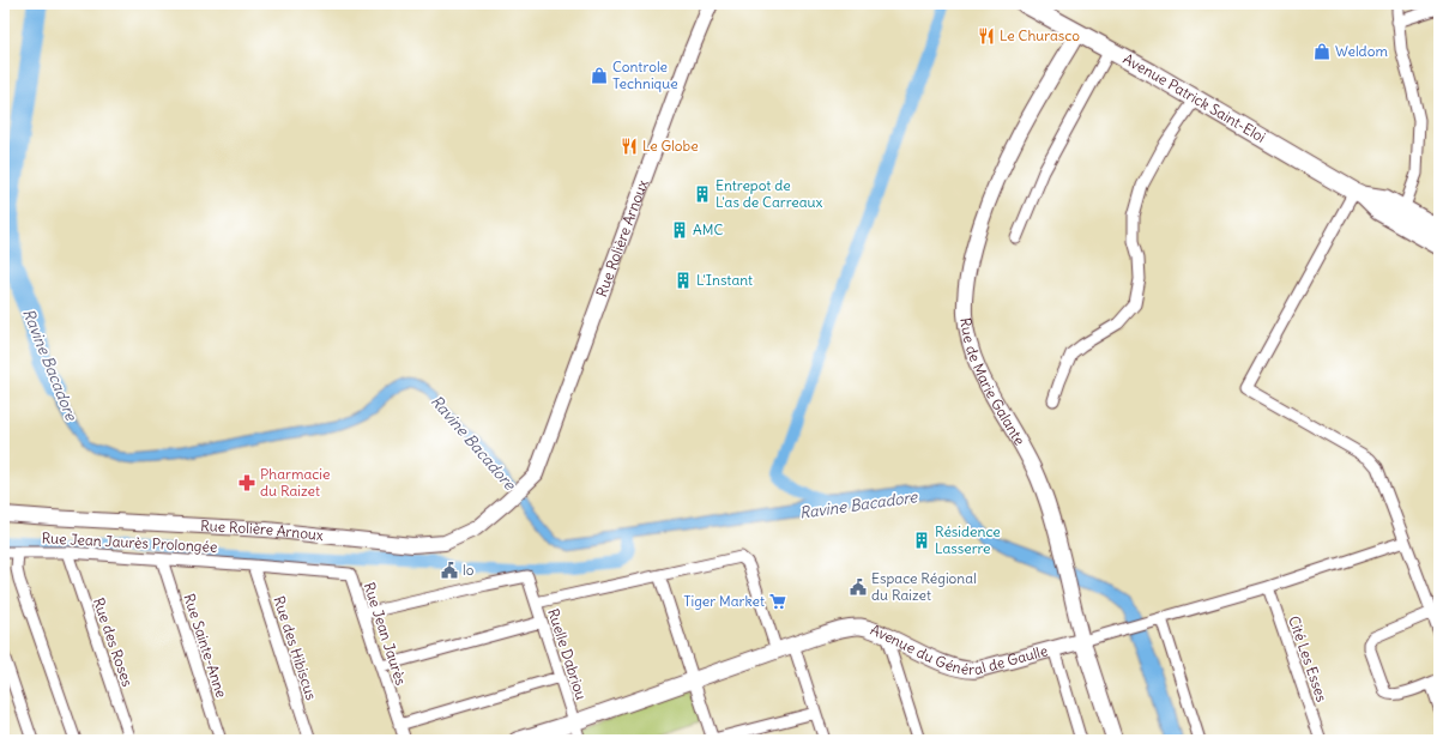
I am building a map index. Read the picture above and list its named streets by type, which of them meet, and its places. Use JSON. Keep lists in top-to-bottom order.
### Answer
{
  "streets": {
    "main road": ["Avenue Patrick Saint-Eloi", "Rue de Marie Galante", "Avenue du Général de Gaulle"],
    "street": [
      "Rue Rolière Arnoux",
      "Rue Jean Jaurès Prolongée",
      "Rue Jean Jaurès",
      "Rue des Roses",
      "Rue Sainte-Anne",
      "Rue des Hibiscus",
      "Ruelle Dabriou",
      "Cité Les Esses"
    ]
  },
  "crossings": [
    ["Avenue Patrick Saint-Eloi", "Rue de Marie Galante"],
    ["Rue de Marie Galante", "Avenue du Général de Gaulle"],
    ["Rue Jean Jaurès Prolongée", "Rue Jean Jaurès"],
    ["Rue Jean Jaurès Prolongée", "Rue des Roses"],
    ["Rue Jean Jaurès Prolongée", "Rue Sainte-Anne"],
    ["Rue Jean Jaurès Prolongée", "Rue des Hibiscus"],
    ["Rue Jean Jaurès", "Rue des Hibiscus"],
    ["Rue Jean Jaurès", "Ruelle Dabriou"],
    ["Avenue du Général de Gaulle", "Ruelle Dabriou"],
    ["Avenue du Général de Gaulle", "Cité Les Esses"]
  ],
  "water": ["Ravine Bacadore"],
  "places": {
    "restaurant": ["Le Churasco", "Le Globe"],
    "shop": ["Weldom", "Controle Technique"],
    "building": [
      "Entrepot de L'as de Carreaux",
      "AMC",
      "L'Instant",
      "Résidence Lasserre"
    ],
    "pharmacy": ["Pharmacie du Raizet"],
    "public building": ["lo", "Espace Régional du Raizet"],
    "supermarket": ["Tiger Market"]
  }
}
